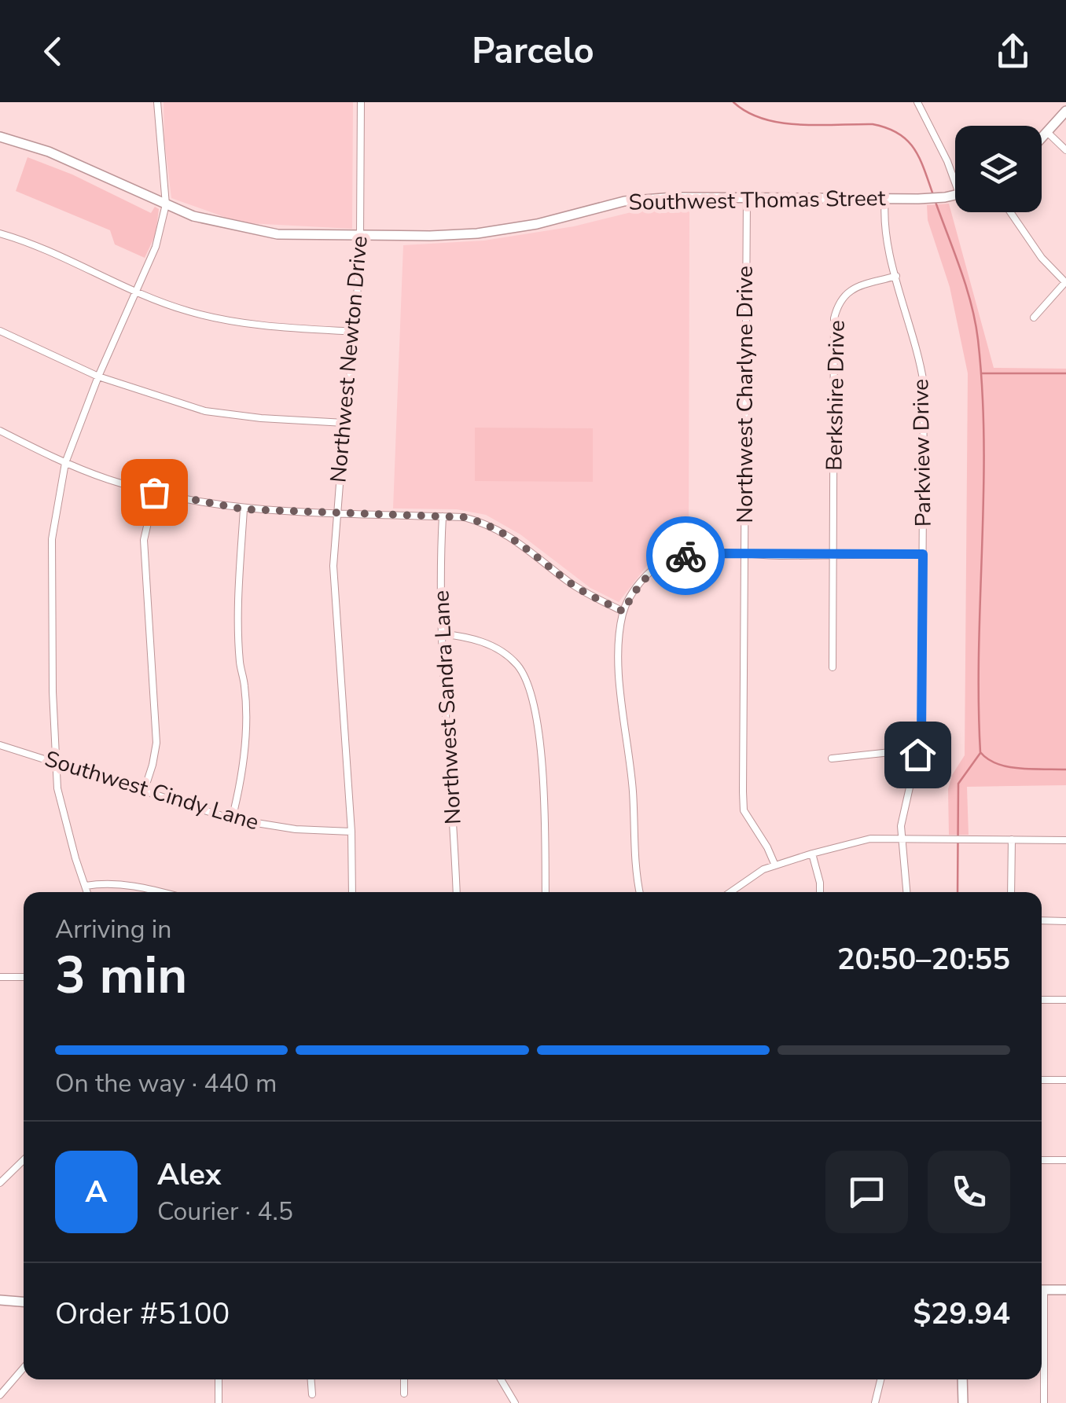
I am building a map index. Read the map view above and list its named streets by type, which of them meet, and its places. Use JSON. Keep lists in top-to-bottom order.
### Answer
{
  "streets": {
    "street": [
      "Southwest Thomas Street",
      "Northwest Newton Drive",
      "Northwest Charlyne Drive",
      "Berkshire Drive",
      "Parkview Drive",
      "Northwest Sandra Lane",
      "Southwest Cindy Lane"
    ]
  },
  "crossings": [
    ["Southwest Thomas Street", "Northwest Newton Drive"],
    ["Southwest Thomas Street", "Northwest Charlyne Drive"],
    ["Southwest Thomas Street", "Parkview Drive"],
    ["Northwest Newton Drive", "Southwest Cindy Lane"],
    ["Berkshire Drive", "Parkview Drive"]
  ],
  "page": {
    "header": "Parcelo",
    "heading": ["3 min", "Arriving in", "20:50–20:55"],
    "panel": [
      "Alex",
      "Courier · 4.5",
      "Order #5100",
      "$29.94"
    ],
    "bar": "On the way · 440 m",
    "round": "A"
  }
}
